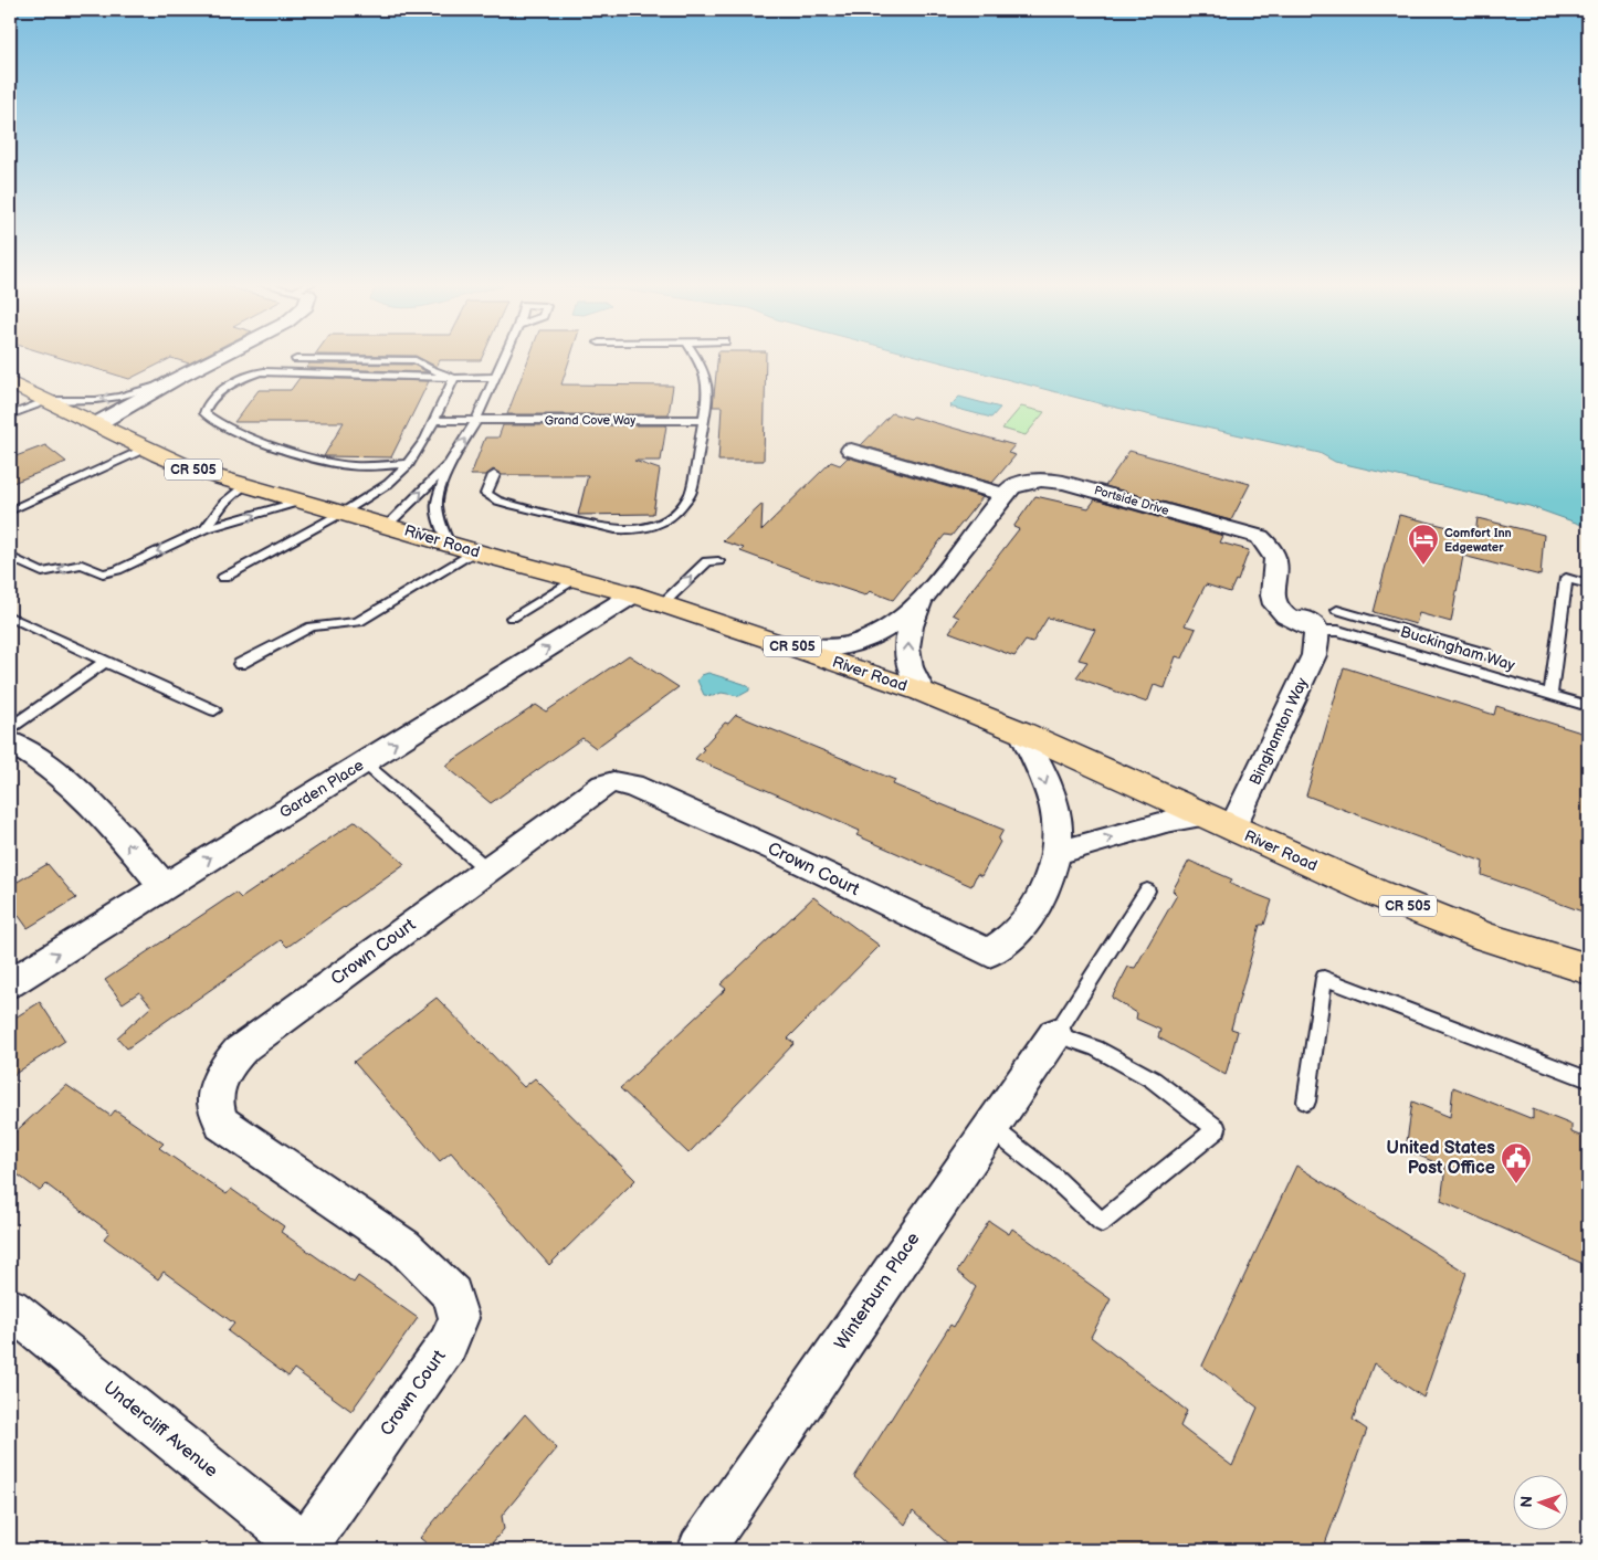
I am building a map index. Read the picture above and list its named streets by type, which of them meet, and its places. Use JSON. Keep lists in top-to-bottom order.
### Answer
{
  "streets": {
    "main road": ["CR 505", "River Road"],
    "street": [
      "Portside Drive",
      "Binghamton Way",
      "Garden Place",
      "Crown Court",
      "Winterburn Place",
      "Undercliff Avenue"
    ],
    "lane": ["Grand Cove Way", "Buckingham Way"]
  },
  "crossings": [
    ["Portside Drive", "River Road"],
    ["Portside Drive", "Buckingham Way"],
    ["Portside Drive", "Binghamton Way"],
    ["River Road", "Binghamton Way"],
    ["River Road", "Garden Place"],
    ["River Road", "Crown Court"],
    ["Buckingham Way", "Binghamton Way"],
    ["Crown Court", "Undercliff Avenue"]
  ],
  "one_way": ["Garden Place"],
  "places": {
    "hotel": ["Comfort Inn Edgewater"],
    "public building": ["United States Post Office"]
  },
  "north": "left"
}
